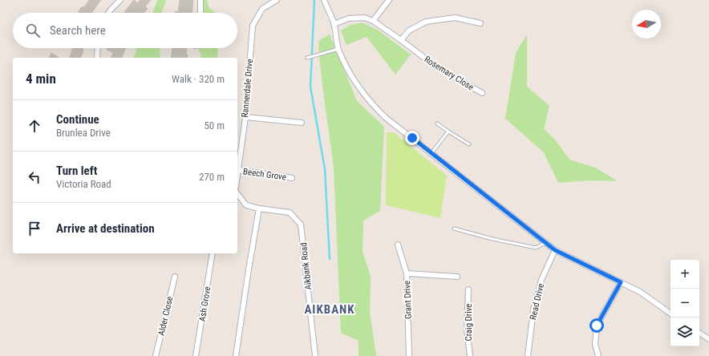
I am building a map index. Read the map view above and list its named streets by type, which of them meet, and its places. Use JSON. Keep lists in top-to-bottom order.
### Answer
{
  "streets": {
    "street": [
      "Rosemary Close",
      "Rannerdale Drive",
      "Beech Grove",
      "Aikbank Road",
      "Grant Drive",
      "Read Drive",
      "Ash Grove",
      "Alder Close",
      "Craig Drive"
    ]
  },
  "crossings": [
    ["Rannerdale Drive", "Beech Grove"]
  ],
  "districts": ["AIKBANK"],
  "north": "left",
  "page": {
    "search": "Search here",
    "heading": ["4 min", "Walk · 320 m"],
    "list": [
      ["Continue", "Brunlea Drive", "50 m"],
      ["Turn left", "Victoria Road", "270 m"],
      "Arrive at destination"
    ],
    "map_buttons": ["+", "−"]
  }
}
